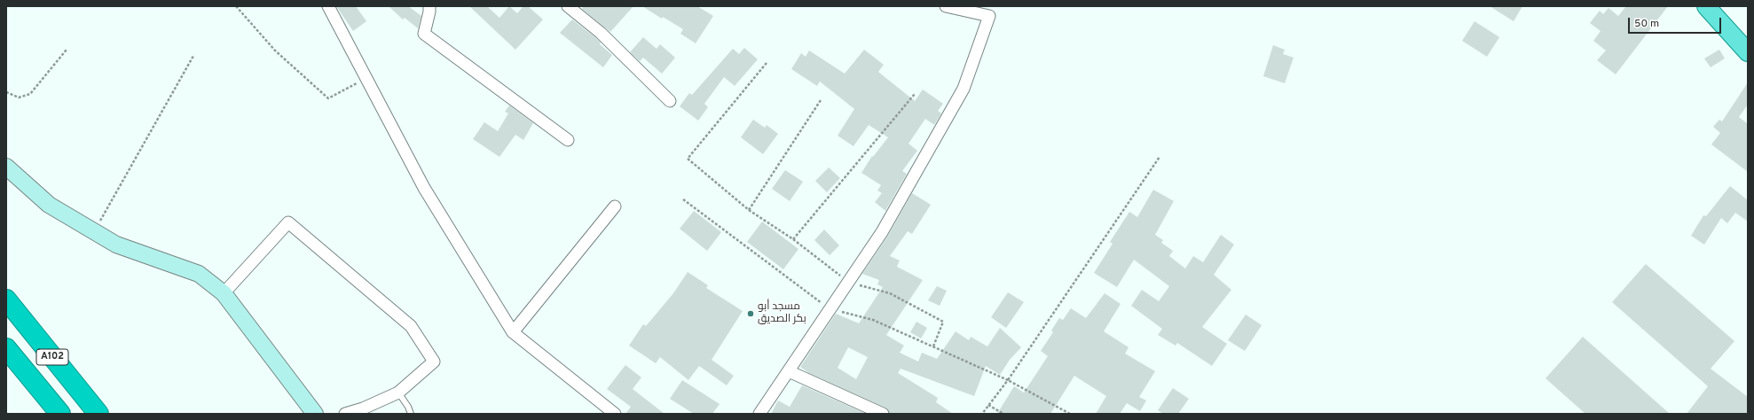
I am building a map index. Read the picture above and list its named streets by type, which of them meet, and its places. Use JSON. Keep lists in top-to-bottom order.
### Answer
{
  "streets": {
    "highway": ["A102"]
  },
  "places": ["مسجد أبو بكر الصديق"],
  "scale_bar": "50 m"
}
